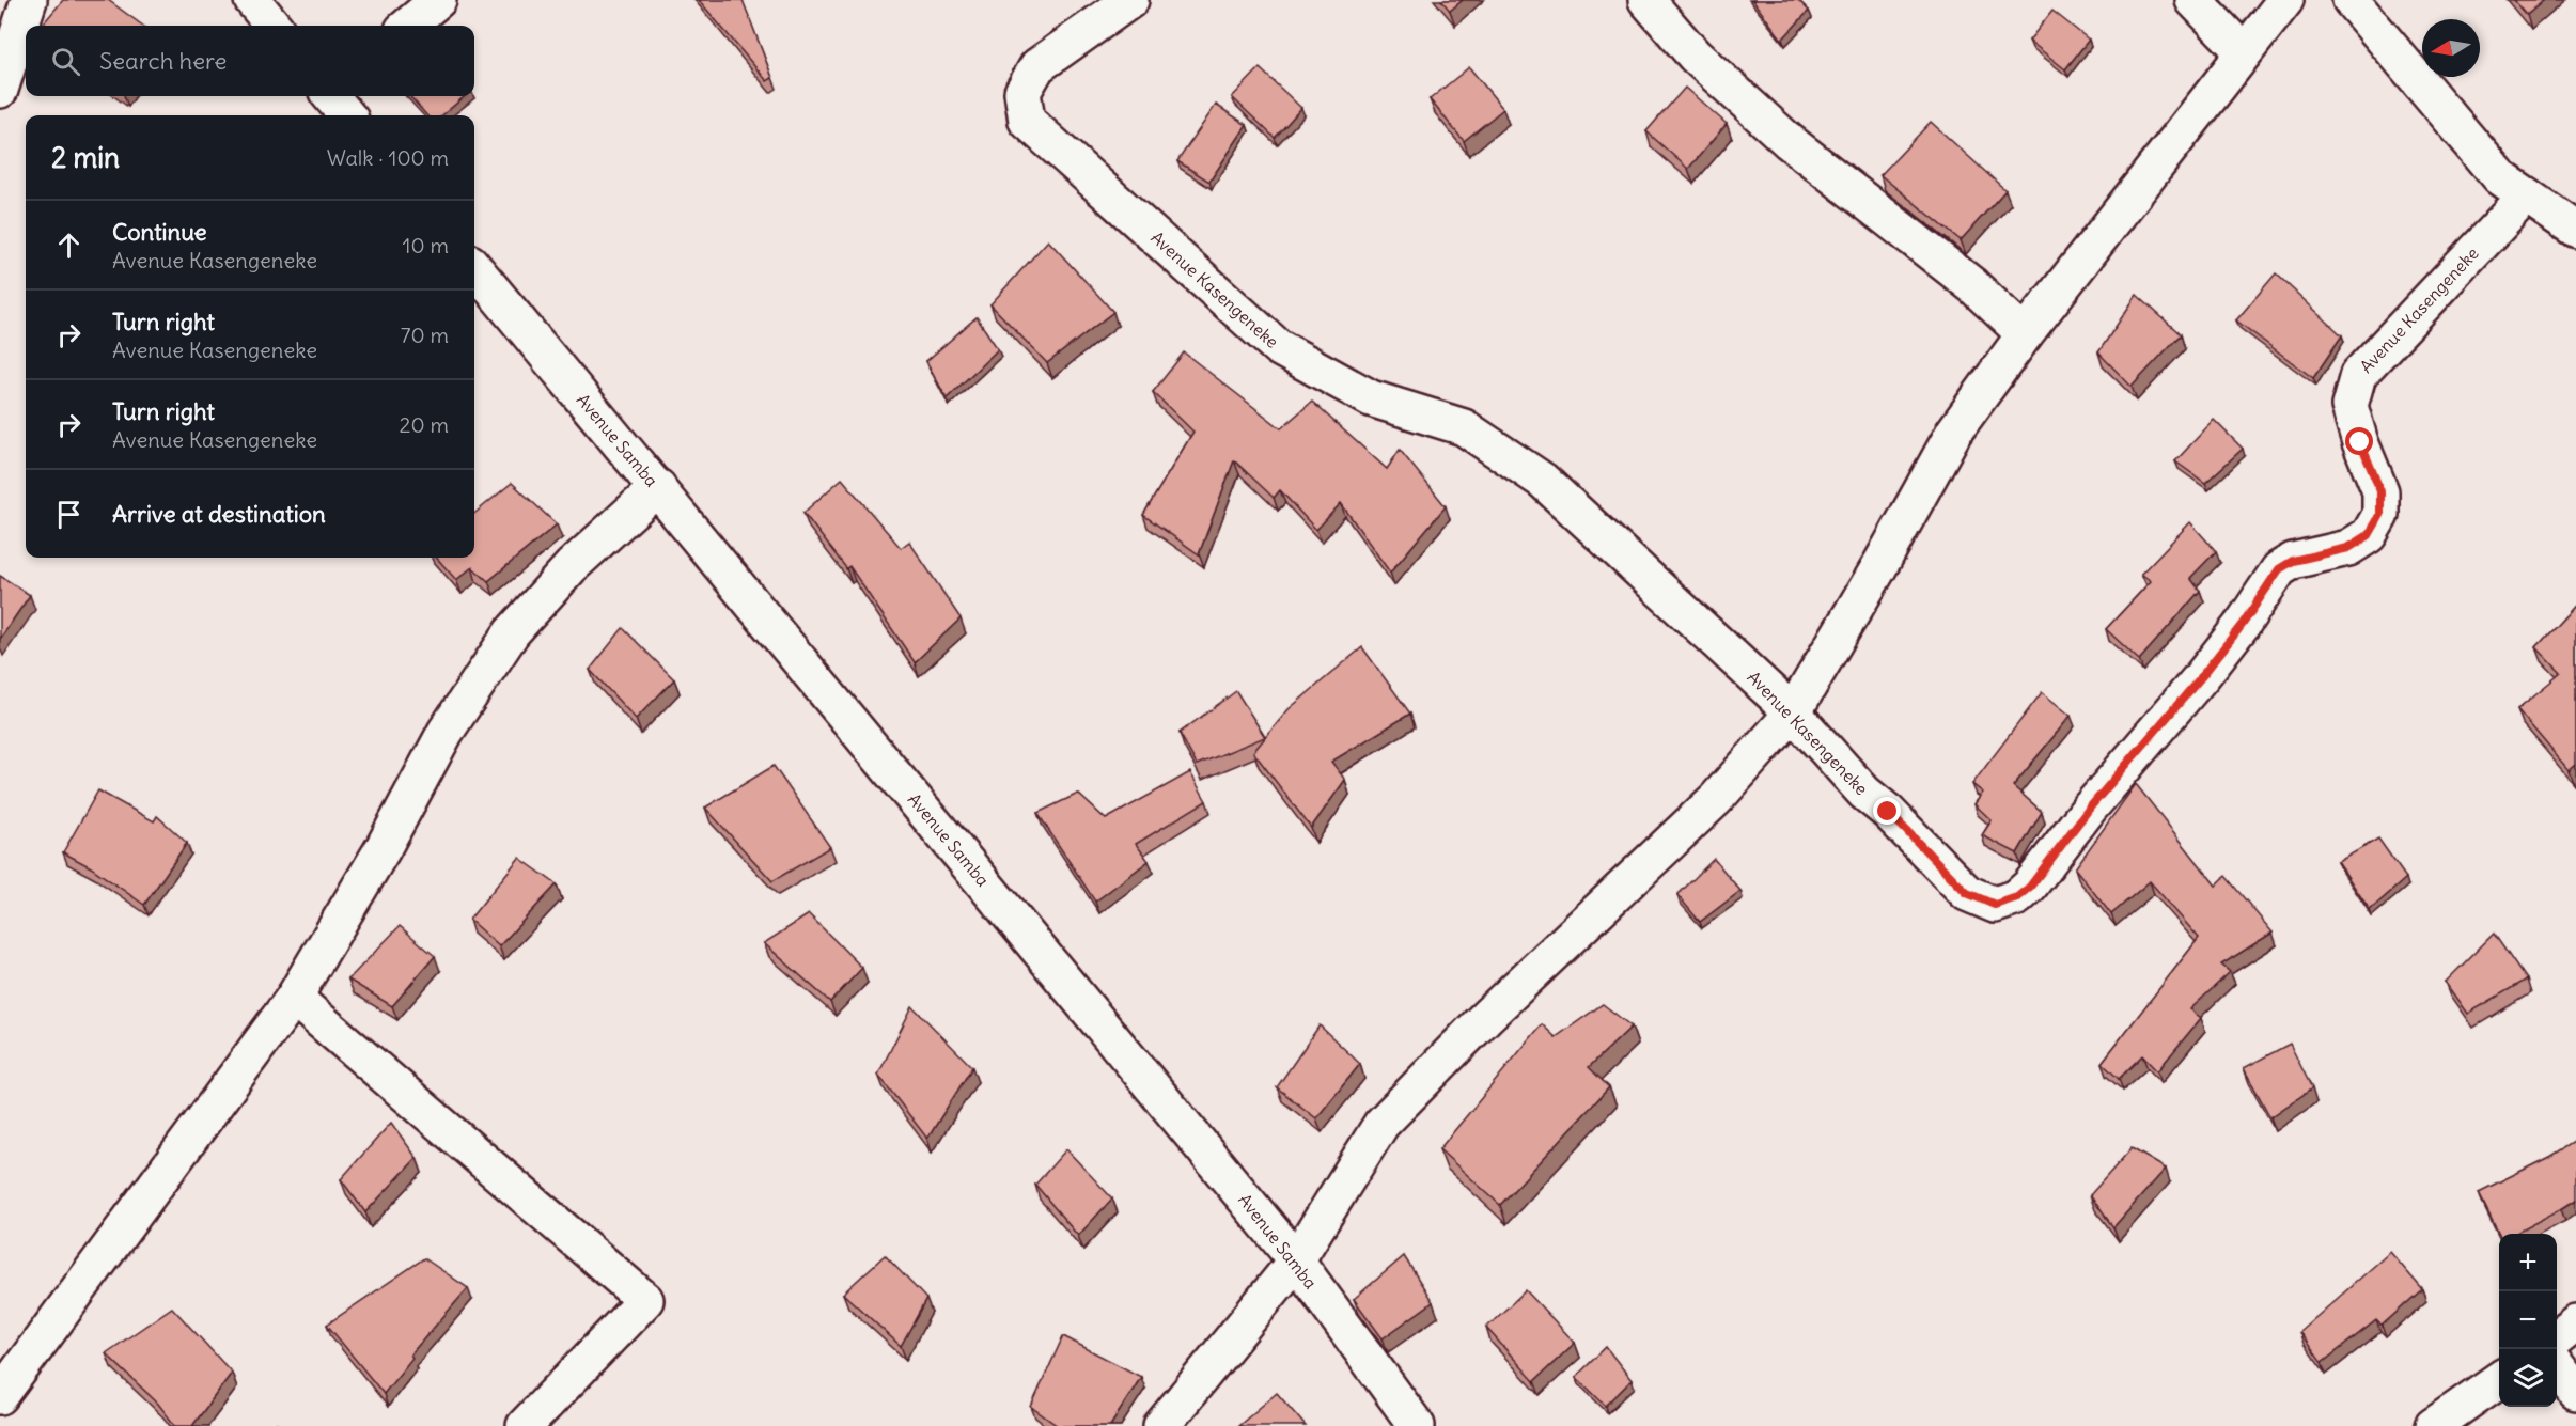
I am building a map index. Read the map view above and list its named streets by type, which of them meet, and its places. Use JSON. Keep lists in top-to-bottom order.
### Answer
{
  "streets": {
    "street": ["Avenue Kasengeneke", "Avenue Samba"]
  },
  "north": "left",
  "page": {
    "search": "Search here",
    "heading": ["2 min", "Walk · 100 m"],
    "list": [
      ["Continue", "Avenue Kasengeneke", "10 m"],
      ["Turn right", "Avenue Kasengeneke", "70 m"],
      ["Turn right", "Avenue Kasengeneke", "20 m"],
      "Arrive at destination"
    ],
    "map_buttons": ["+", "−"]
  }
}
